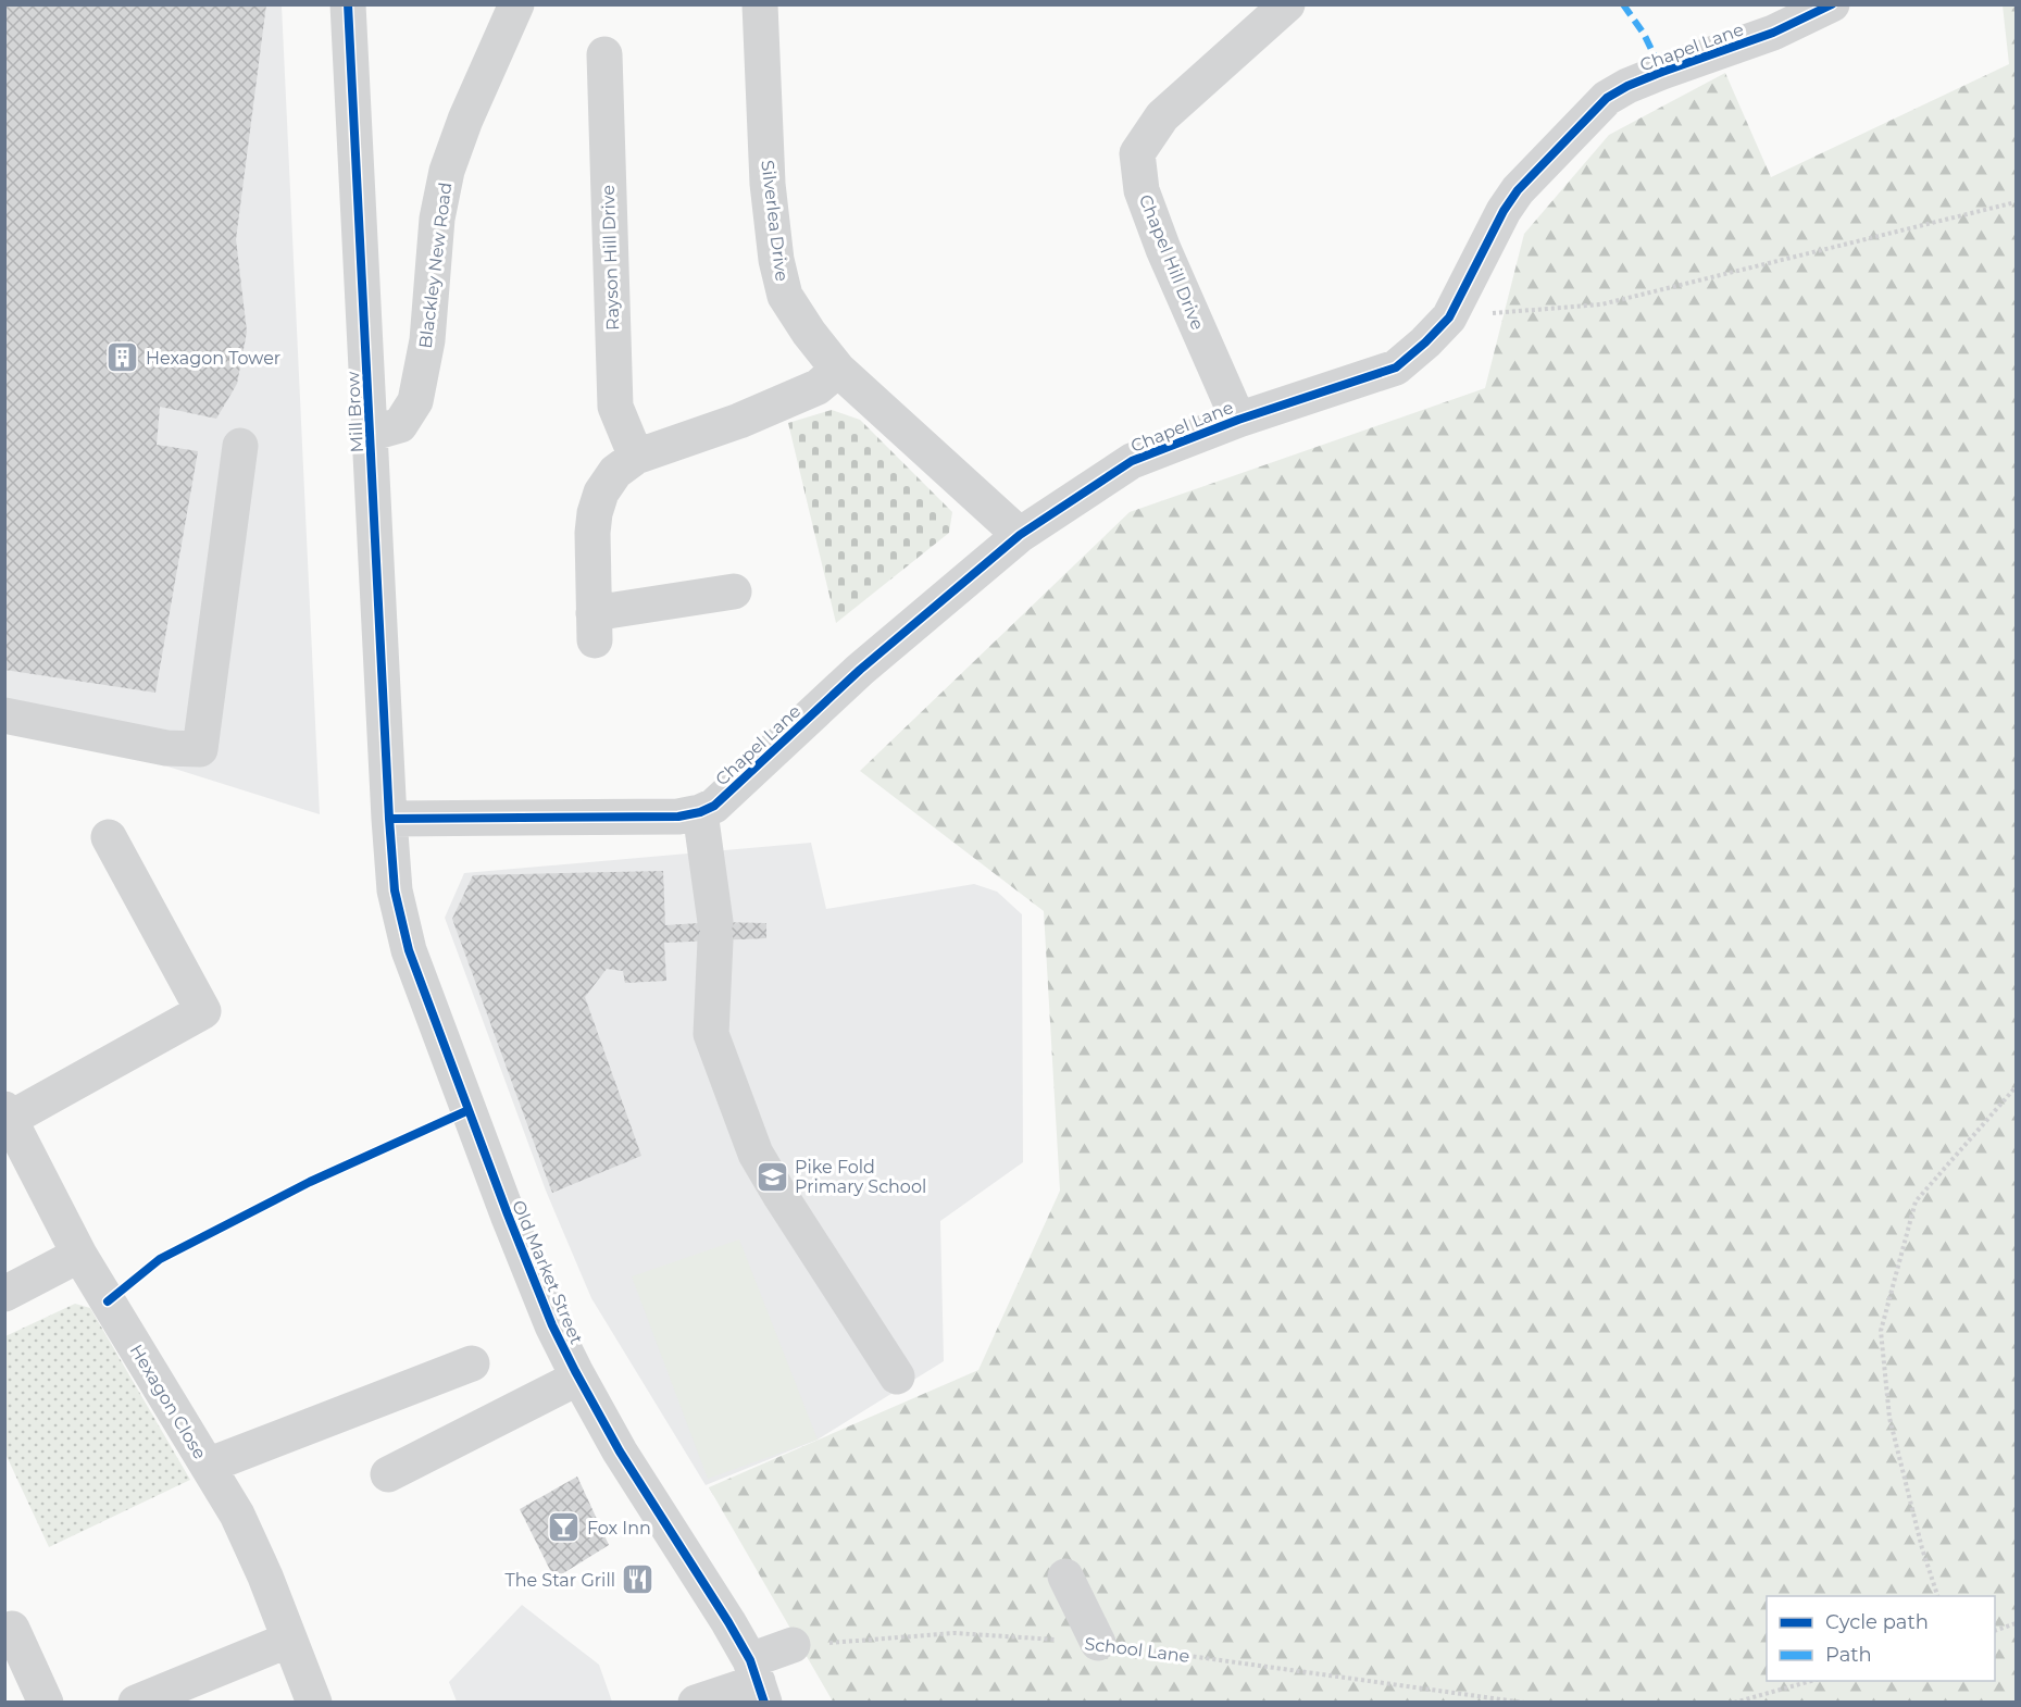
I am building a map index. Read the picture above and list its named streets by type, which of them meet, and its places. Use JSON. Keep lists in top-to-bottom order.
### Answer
{
  "streets": {
    "street": [
      "Chapel Lane",
      "Silverlea Drive",
      "Rayson Hill Drive",
      "Chapel Hill Drive",
      "Blackley New Road",
      "Mill Brow",
      "Old Market Street",
      "Hexagon Close"
    ],
    "path": ["School Lane"]
  },
  "crossings": [
    ["Chapel Lane", "Silverlea Drive"],
    ["Chapel Lane", "Chapel Hill Drive"],
    ["Chapel Lane", "Mill Brow"],
    ["Chapel Lane", "Old Market Street"],
    ["Blackley New Road", "Mill Brow"],
    ["Mill Brow", "Old Market Street"]
  ],
  "places": {
    "building": ["Hexagon Tower"],
    "school or university": ["Pike Fold Primary School"],
    "bar": ["Fox Inn"],
    "restaurant": ["The Star Grill"]
  },
  "legend": ["Cycle path", "Path"]
}
